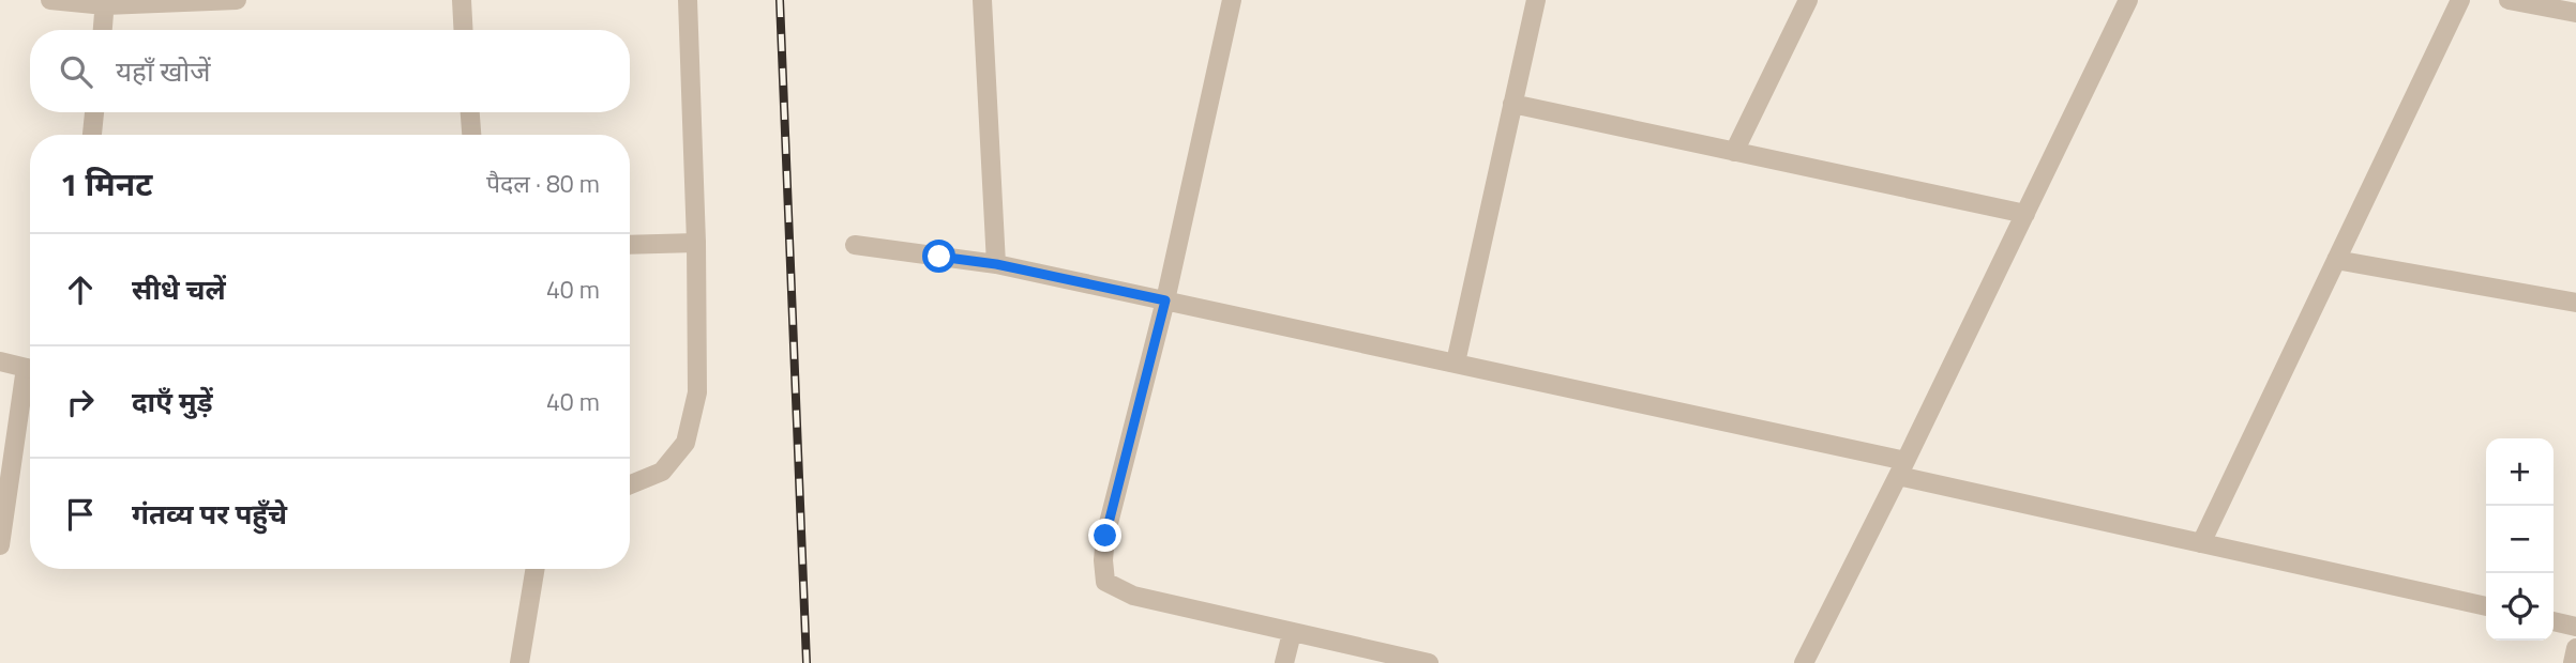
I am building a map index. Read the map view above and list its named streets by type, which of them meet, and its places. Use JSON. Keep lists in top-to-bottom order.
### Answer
{
  "page": {
    "search": "यहाँ खोजें",
    "heading": ["1 मिनट", "पैदल · 80 m"],
    "list": [
      ["सीधे चलें", "40 m"],
      ["दाएँ मुड़ें", "40 m"],
      "गंतव्य पर पहुँचे"
    ],
    "map_buttons": ["+", "−"]
  }
}
